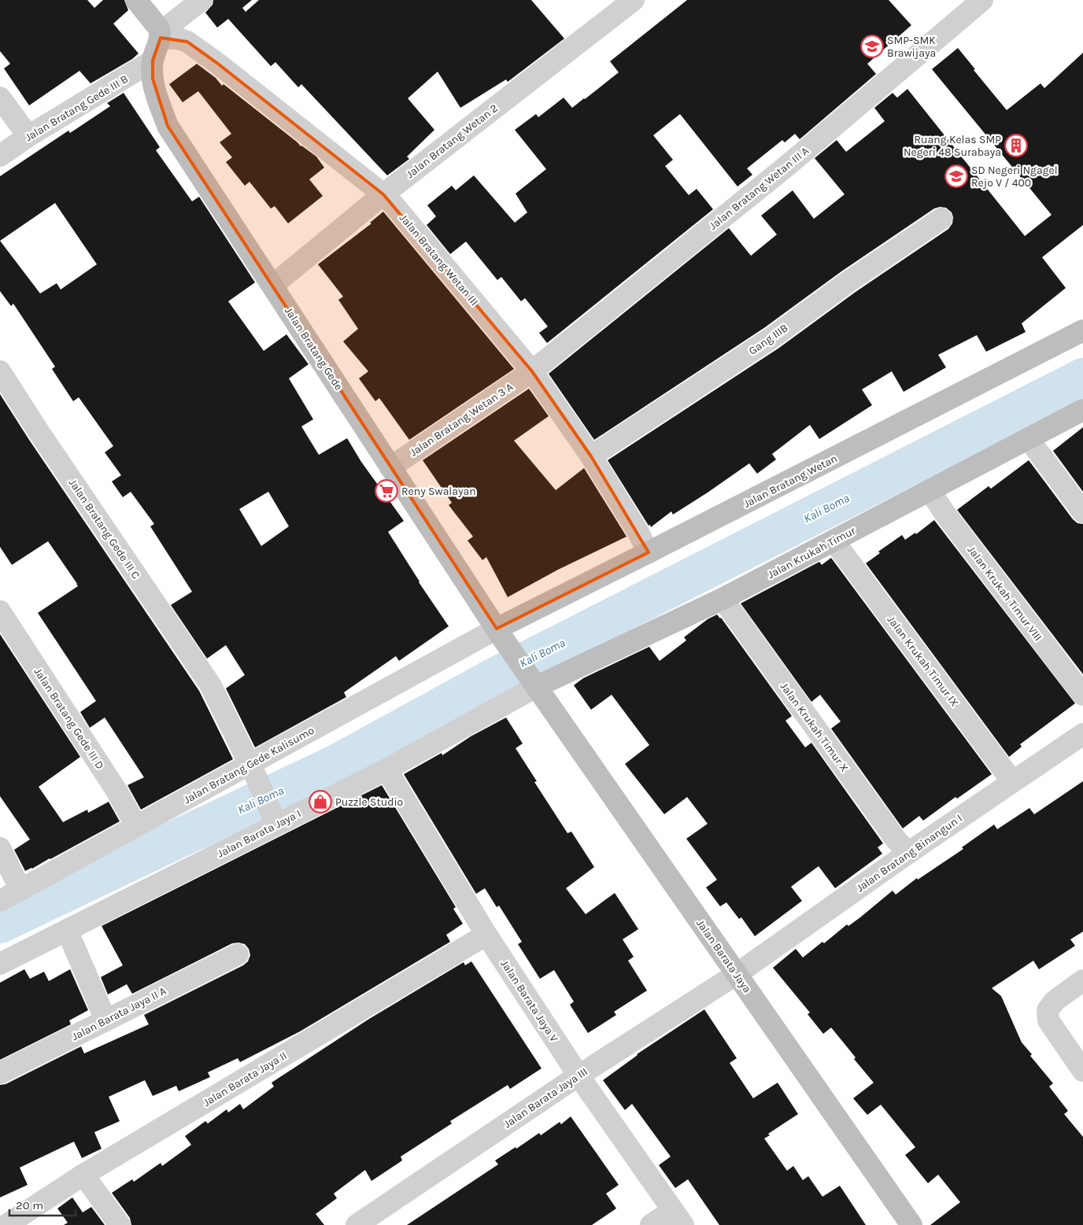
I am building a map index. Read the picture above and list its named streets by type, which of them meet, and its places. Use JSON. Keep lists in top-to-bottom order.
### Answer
{
  "streets": {
    "main road": [
      "Jalan Bratang Gede",
      "Jalan Bratang Wetan",
      "Jalan Krukah Timur",
      "Jalan Barata Jaya"
    ],
    "street": [
      "Jalan Bratang Gede III B",
      "Jalan Bratang Wetan 2",
      "Jalan Bratang Wetan III A",
      "Jalan Bratang Wetan III",
      "Gang IIIB",
      "Jalan Bratang Wetan 3 A",
      "Jalan Bratang Gede III C",
      "Jalan Krukah Timur VIII",
      "Jalan Krukah Timur IX",
      "Jalan Bratang Gede III D",
      "Jalan Krukah Timur X",
      "Jalan Bratang Gede Kalisumo",
      "Jalan Barata Jaya I",
      "Jalan Bratang Binangun I",
      "Jalan Barata Jaya V",
      "Jalan Barata Jaya II A",
      "Jalan Barata Jaya II",
      "Jalan Barata Jaya III"
    ]
  },
  "crossings": [
    ["Jalan Bratang Gede III B", "Jalan Bratang Gede"],
    ["Jalan Bratang Wetan 2", "Jalan Bratang Wetan III"],
    ["Jalan Bratang Wetan 2", "Jalan Bratang Gede"],
    ["Jalan Bratang Wetan III A", "Jalan Bratang Wetan III"],
    ["Jalan Bratang Wetan III A", "Jalan Bratang Wetan 3 A"],
    ["Jalan Bratang Wetan III", "Gang IIIB"],
    ["Jalan Bratang Wetan III", "Jalan Bratang Gede"],
    ["Jalan Bratang Wetan III", "Jalan Bratang Wetan 3 A"],
    ["Jalan Bratang Wetan III", "Jalan Bratang Wetan"],
    ["Jalan Bratang Gede", "Jalan Bratang Wetan 3 A"],
    ["Jalan Bratang Gede", "Jalan Bratang Wetan"],
    ["Jalan Bratang Gede", "Jalan Krukah Timur"],
    ["Jalan Bratang Gede", "Jalan Bratang Gede Kalisumo"],
    ["Jalan Bratang Gede", "Jalan Barata Jaya I"],
    ["Jalan Bratang Gede", "Jalan Barata Jaya"],
    ["Jalan Bratang Wetan", "Jalan Bratang Gede Kalisumo"],
    ["Jalan Bratang Gede III C", "Jalan Bratang Gede Kalisumo"],
    ["Jalan Bratang Gede III C", "Jalan Barata Jaya I"],
    ["Jalan Krukah Timur", "Jalan Krukah Timur VIII"],
    ["Jalan Krukah Timur", "Jalan Krukah Timur IX"],
    ["Jalan Krukah Timur", "Jalan Krukah Timur X"],
    ["Jalan Krukah Timur", "Jalan Barata Jaya I"],
    ["Jalan Krukah Timur", "Jalan Barata Jaya"],
    ["Jalan Krukah Timur IX", "Jalan Bratang Binangun I"],
    ["Jalan Bratang Gede III D", "Jalan Bratang Gede Kalisumo"],
    ["Jalan Krukah Timur X", "Jalan Bratang Binangun I"],
    ["Jalan Barata Jaya I", "Jalan Barata Jaya"],
    ["Jalan Barata Jaya I", "Jalan Barata Jaya V"],
    ["Jalan Bratang Binangun I", "Jalan Barata Jaya"],
    ["Jalan Bratang Binangun I", "Jalan Barata Jaya III"],
    ["Jalan Barata Jaya", "Jalan Barata Jaya III"],
    ["Jalan Barata Jaya V", "Jalan Barata Jaya II"],
    ["Jalan Barata Jaya V", "Jalan Barata Jaya III"]
  ],
  "water": ["Kali Boma"],
  "places": {
    "school or university": ["SMP-SMK Brawijaya", "SD Negeri Ngagel Rejo V / 400"],
    "building": ["Ruang Kelas SMP Negeri 48 Surabaya"],
    "supermarket": ["Reny Swalayan"],
    "shop": ["Puzzle Studio"]
  },
  "scale_bar": "20 m"
}
